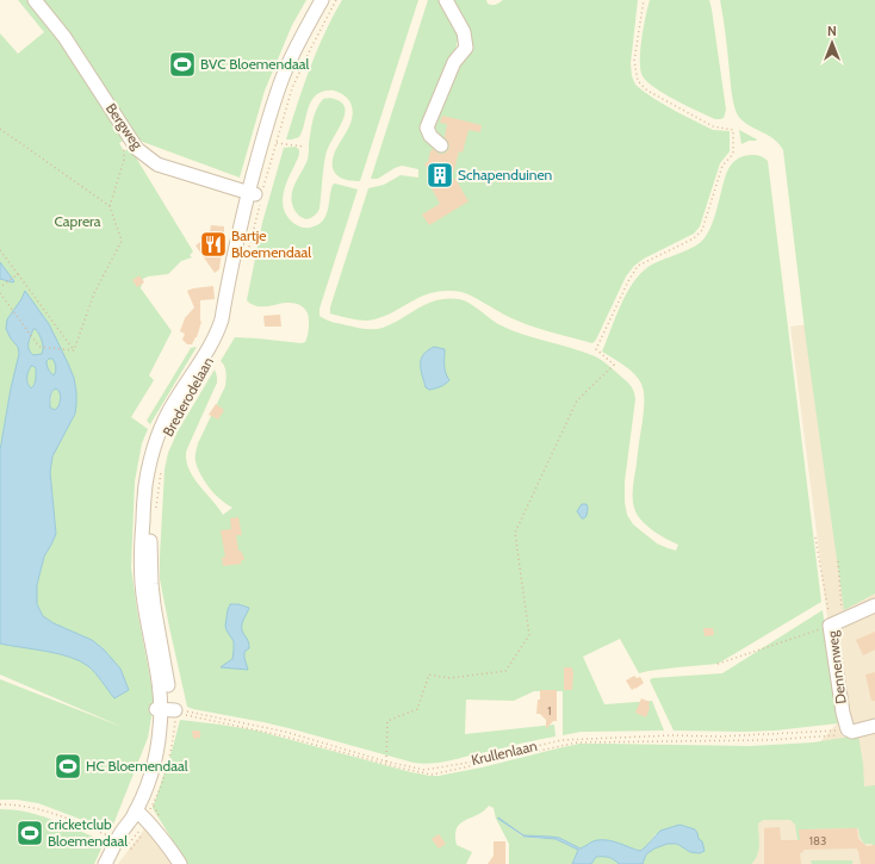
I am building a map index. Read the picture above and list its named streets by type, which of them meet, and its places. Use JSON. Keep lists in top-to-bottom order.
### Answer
{
  "streets": {
    "street": ["Bergweg", "Brederodelaan", "Dennenweg"],
    "path": ["Krullenlaan"]
  },
  "crossings": [
    ["Bergweg", "Brederodelaan"],
    ["Brederodelaan", "Krullenlaan"],
    ["Dennenweg", "Krullenlaan"]
  ],
  "parks": ["Caprera"],
  "places": {
    "sports": ["BVC Bloemendaal", "HC Bloemendaal", "cricketclub Bloemendaal"],
    "building": ["Schapenduinen"],
    "restaurant": ["Bartje Bloemendaal"]
  },
  "house_numbers": ["1", "183"],
  "north": "top"
}
